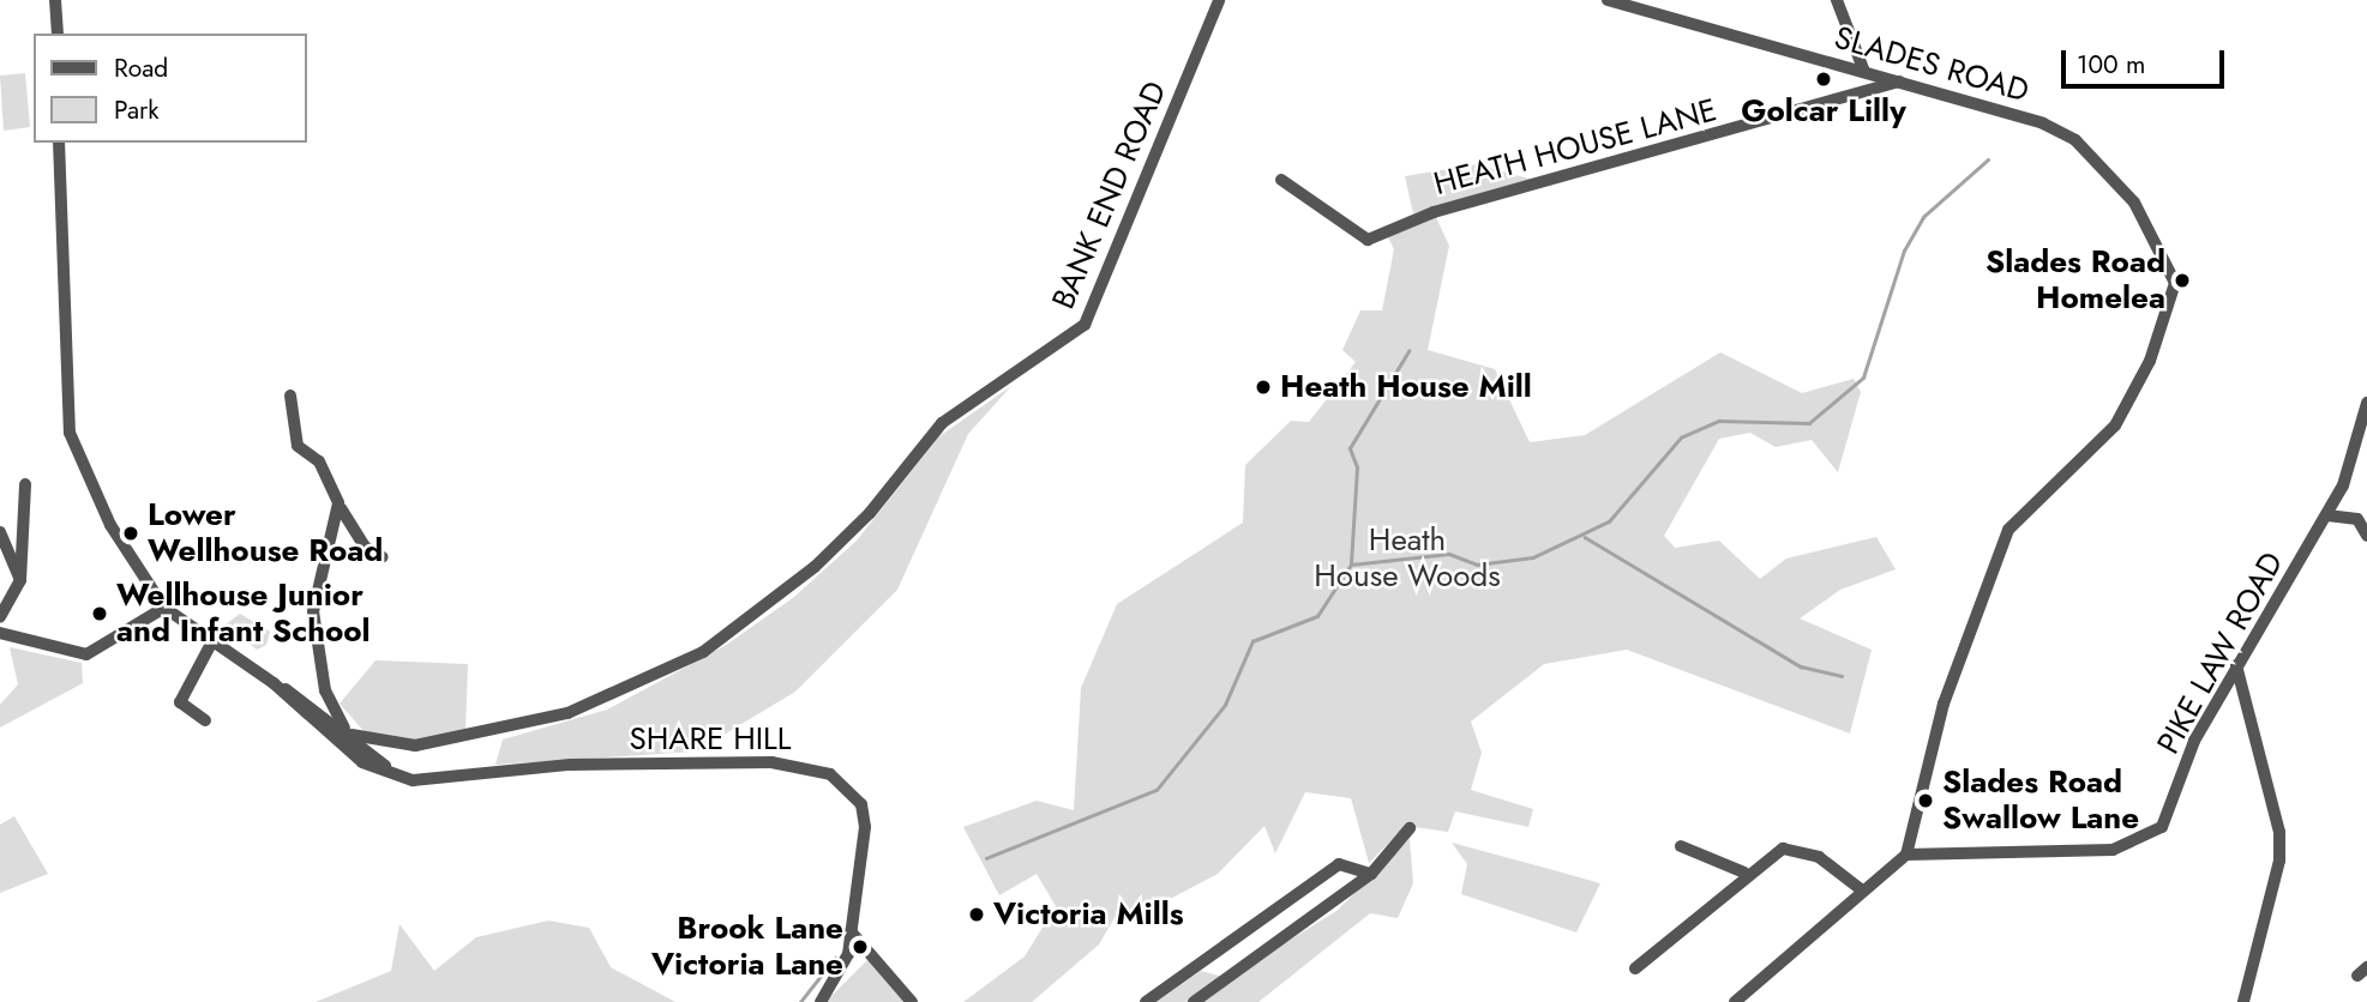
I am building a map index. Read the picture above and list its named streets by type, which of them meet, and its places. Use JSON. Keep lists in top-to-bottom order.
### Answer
{
  "streets": {
    "street": [
      "SLADES ROAD",
      "HEATH HOUSE LANE",
      "BANK END ROAD",
      "PIKE LAW ROAD",
      "SHARE HILL"
    ]
  },
  "crossings": [
    ["SLADES ROAD", "HEATH HOUSE LANE"],
    ["SLADES ROAD", "PIKE LAW ROAD"]
  ],
  "parks": ["Heath House Woods"],
  "places": [
    "Golcar Lilly",
    "Slades Road Homelea",
    "Heath House Mill",
    "Lower Wellhouse Road",
    "Wellhouse Junior and Infant School",
    "Slades Road Swallow Lane",
    "Victoria Mills",
    "Brook Lane Victoria Lane"
  ],
  "legend": ["Road", "Park"],
  "scale_bar": "100 m"
}
